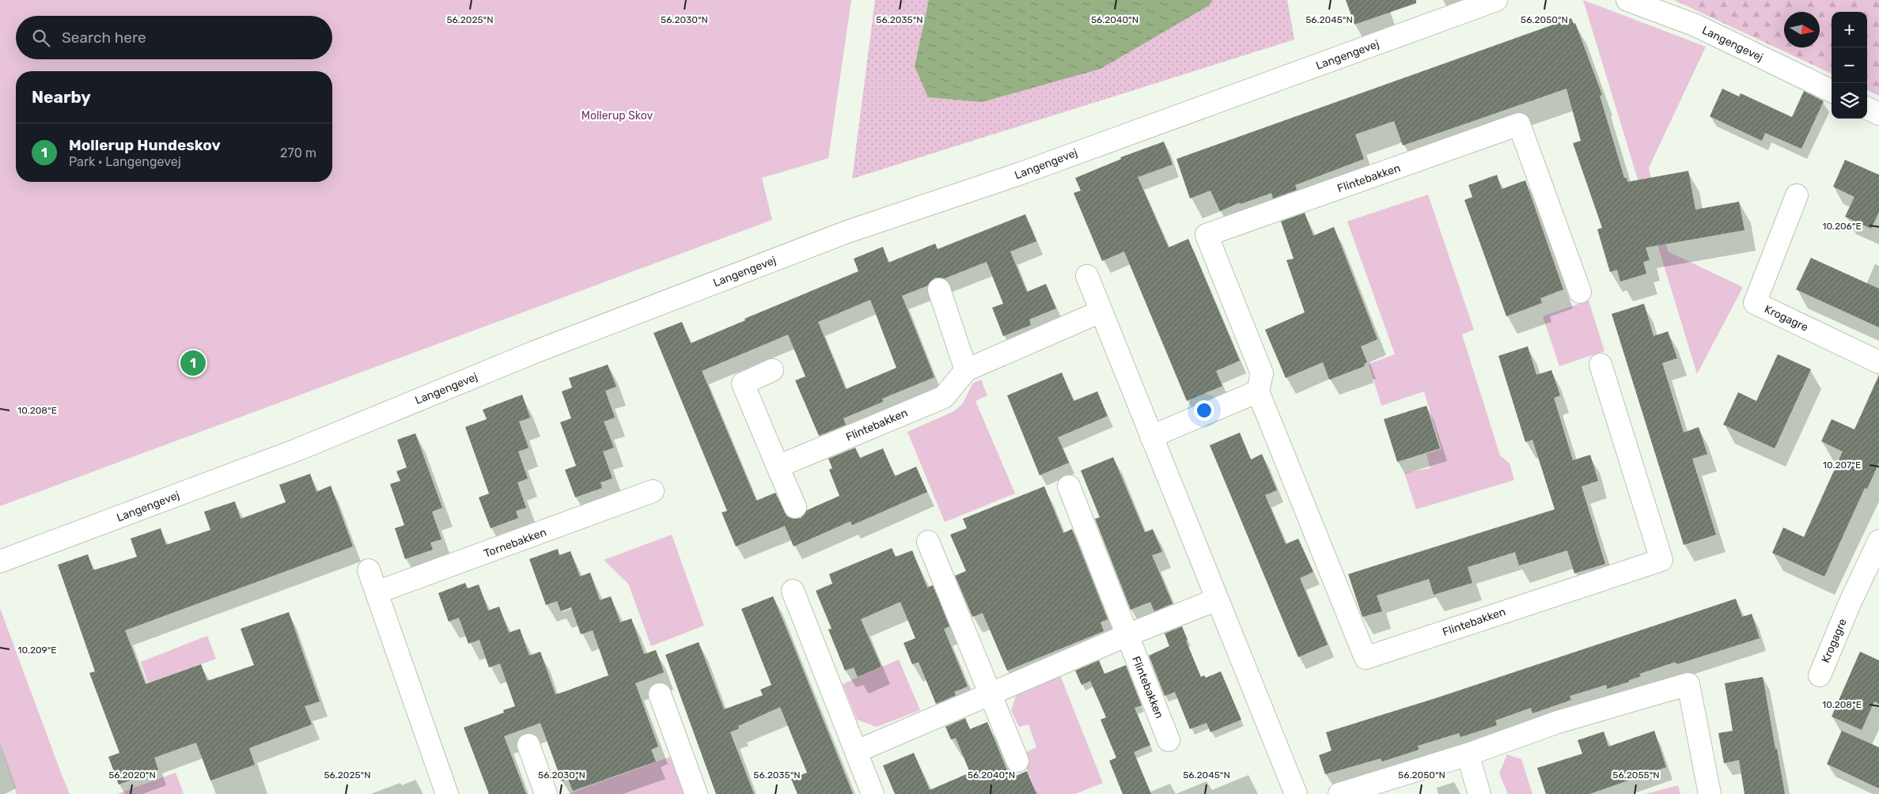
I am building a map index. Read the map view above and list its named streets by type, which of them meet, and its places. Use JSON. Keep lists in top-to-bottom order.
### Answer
{
  "streets": {
    "street": [
      "Langengevej",
      "Flintebakken",
      "Krogagre",
      "Tornebakken"
    ]
  },
  "parks": ["Mollerup Skov"],
  "north": "right",
  "page": {
    "map_buttons": ["+", "−"],
    "search": "Search here",
    "heading": "Nearby",
    "list": [
      {
        "mark": "1",
        "name": "Mollerup Hundeskov",
        "note": "Park · Langengevej",
        "value": "270 m"
      }
    ],
    "pins": "1"
  },
  "coordinates": [
    "56.2025°N",
    "56.2030°N",
    "56.2035°N",
    "56.2040°N",
    "56.2045°N",
    "56.2050°N",
    "10.206°E",
    "10.208°E",
    "10.207°E",
    "10.209°E",
    "56.2020°N",
    "56.2055°N"
  ]
}
